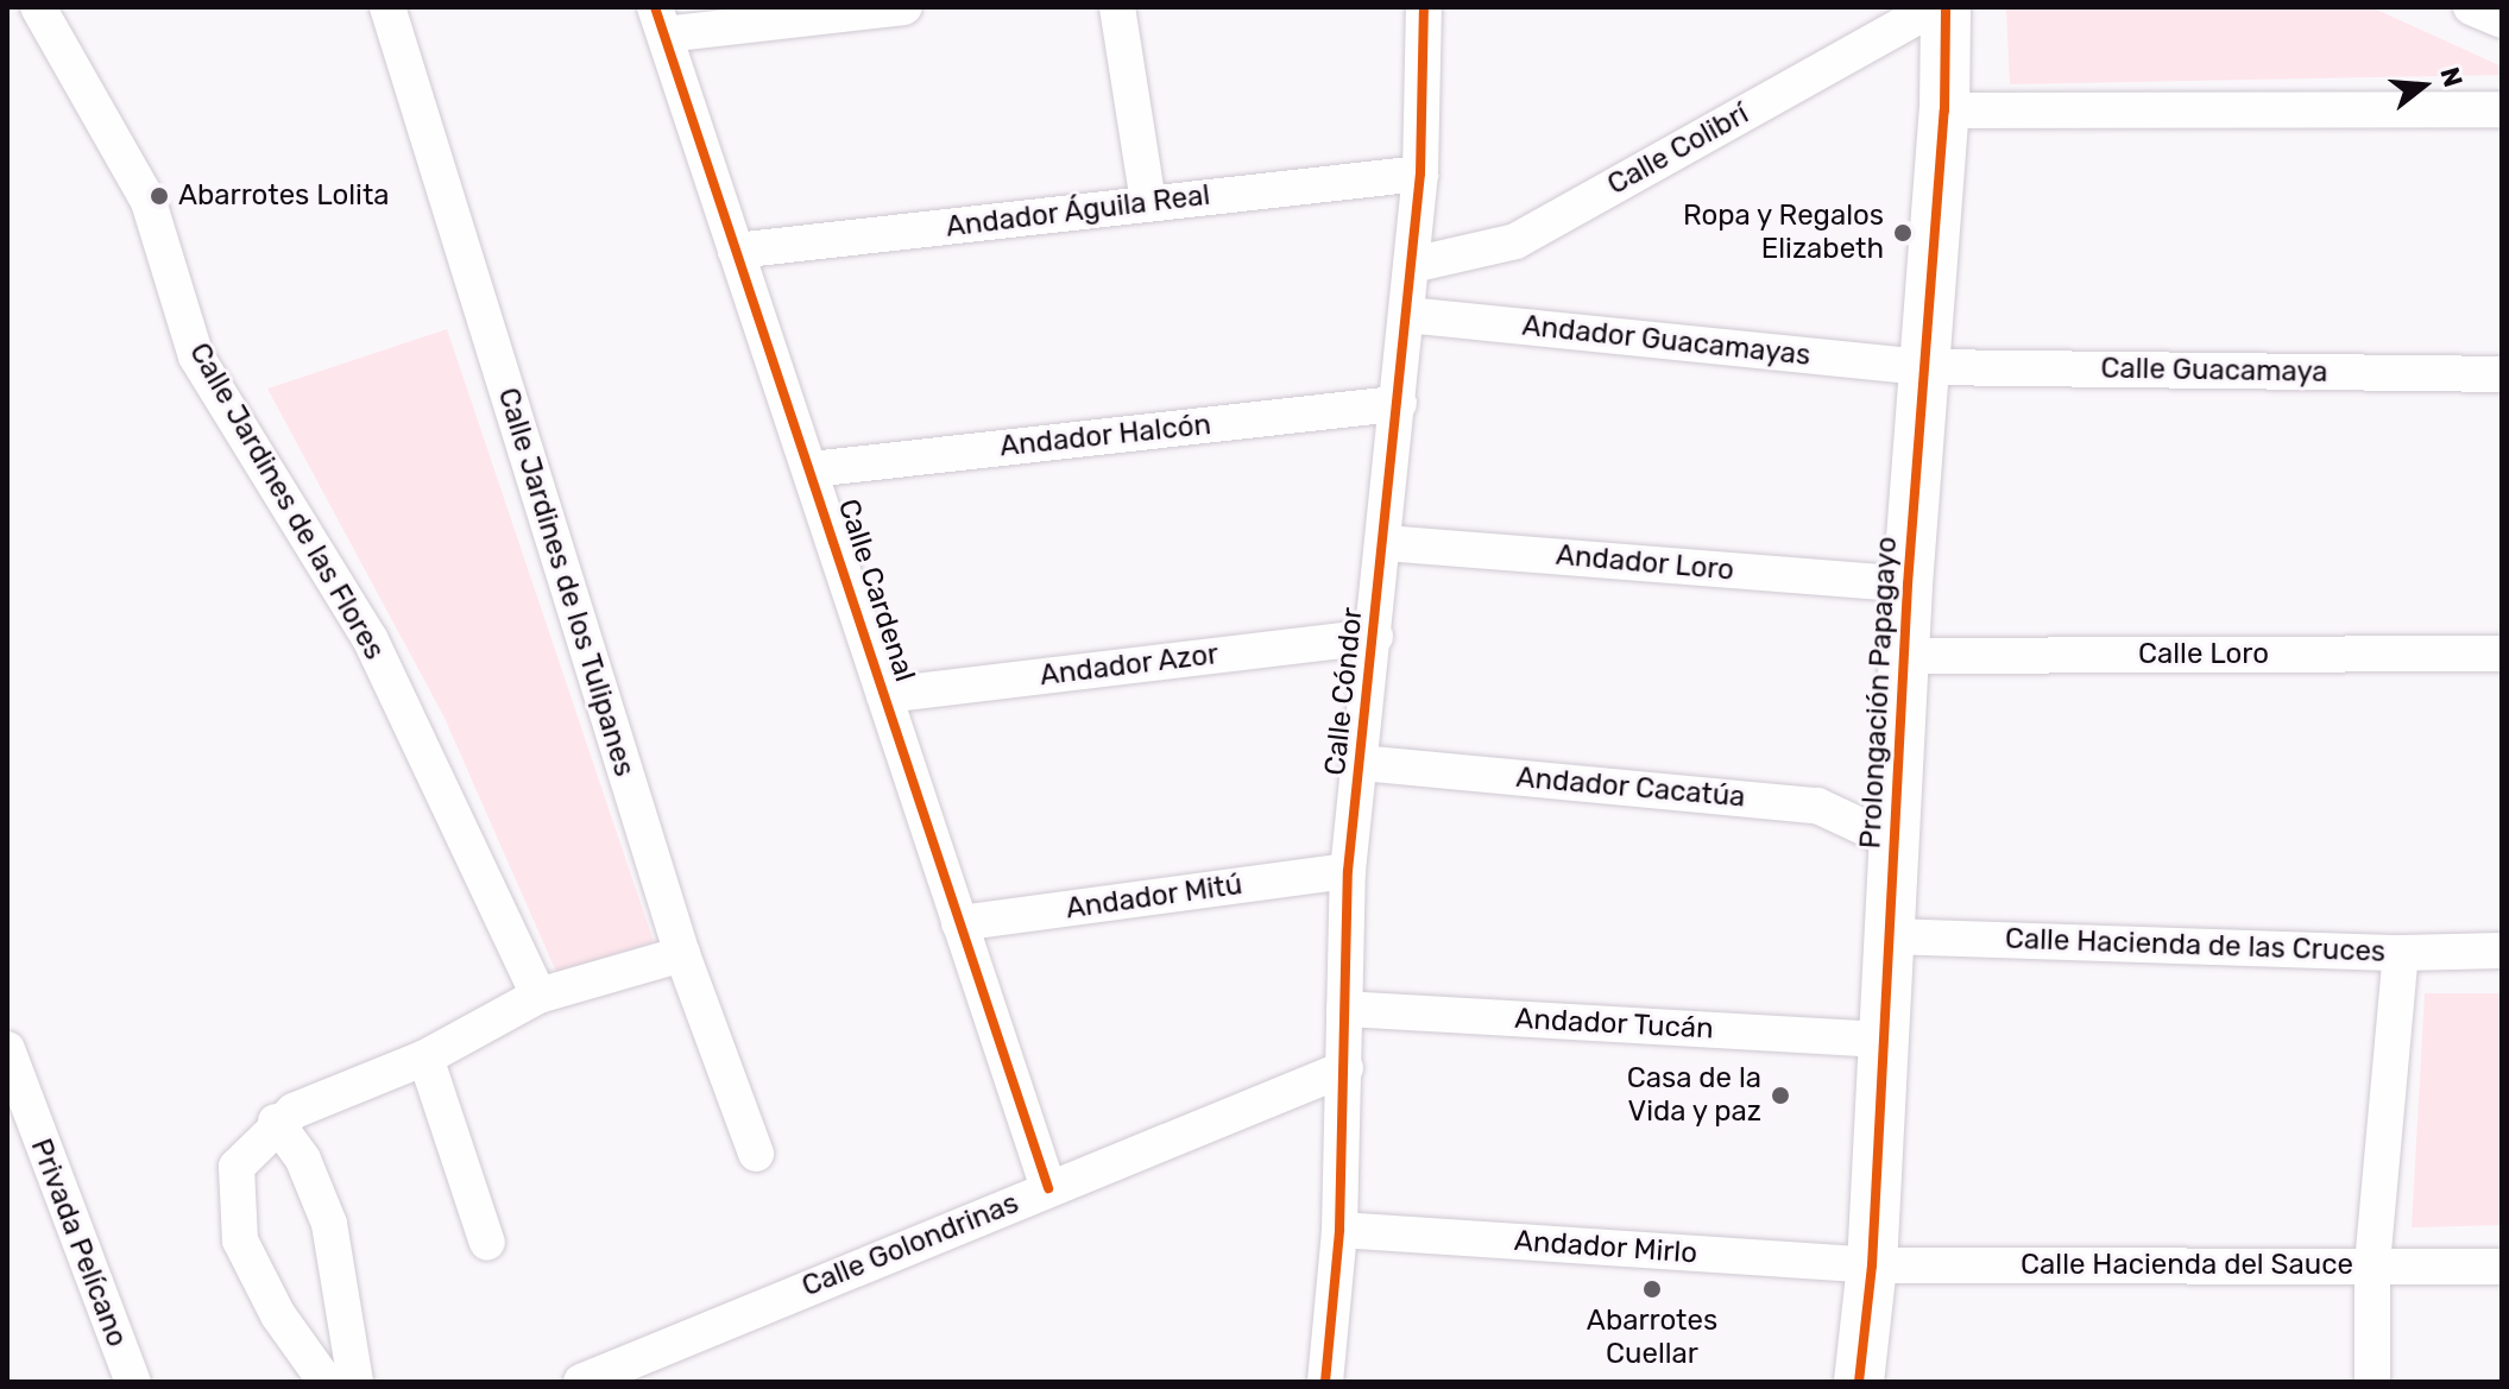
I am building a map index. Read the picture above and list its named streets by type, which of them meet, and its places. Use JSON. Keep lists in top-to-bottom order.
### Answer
{
  "streets": {
    "street": [
      "Calle Colibrí",
      "Andador Águila Real",
      "Andador Guacamayas",
      "Calle Guacamaya",
      "Andador Halcón",
      "Calle Jardines de las Flores",
      "Andador Loro",
      "Calle Jardines de los Tulipanes",
      "Calle Cardenal",
      "Calle Loro",
      "Andador Azor",
      "Calle Cóndor",
      "Prolongación Papagayo",
      "Andador Cacatúa",
      "Andador Mitú",
      "Calle Hacienda de las Cruces",
      "Andador Tucán",
      "Privada Pelícano",
      "Calle Golondrinas",
      "Andador Mirlo",
      "Calle Hacienda del Sauce"
    ]
  },
  "crossings": [
    ["Calle Colibrí", "Calle Cóndor"],
    ["Andador Águila Real", "Calle Cardenal"],
    ["Andador Águila Real", "Calle Cóndor"],
    ["Andador Guacamayas", "Calle Guacamaya"],
    ["Andador Guacamayas", "Calle Cóndor"],
    ["Andador Guacamayas", "Prolongación Papagayo"],
    ["Calle Guacamaya", "Prolongación Papagayo"],
    ["Andador Halcón", "Calle Cardenal"],
    ["Andador Halcón", "Calle Cóndor"],
    ["Andador Loro", "Calle Cóndor"],
    ["Andador Loro", "Prolongación Papagayo"],
    ["Calle Cardenal", "Andador Azor"],
    ["Calle Cardenal", "Andador Mitú"],
    ["Calle Cardenal", "Calle Golondrinas"],
    ["Calle Loro", "Prolongación Papagayo"],
    ["Andador Azor", "Calle Cóndor"],
    ["Calle Cóndor", "Andador Cacatúa"],
    ["Calle Cóndor", "Andador Mitú"],
    ["Calle Cóndor", "Andador Tucán"],
    ["Calle Cóndor", "Calle Golondrinas"],
    ["Calle Cóndor", "Andador Mirlo"],
    ["Prolongación Papagayo", "Andador Cacatúa"],
    ["Prolongación Papagayo", "Calle Hacienda de las Cruces"],
    ["Prolongación Papagayo", "Andador Tucán"],
    ["Prolongación Papagayo", "Andador Mirlo"],
    ["Prolongación Papagayo", "Calle Hacienda del Sauce"],
    ["Andador Mirlo", "Calle Hacienda del Sauce"]
  ],
  "places": [
    "Abarrotes Lolita",
    "Ropa y Regalos Elizabeth",
    "Casa de la Vida y paz",
    "Abarrotes Cuellar"
  ],
  "north": "right"
}
